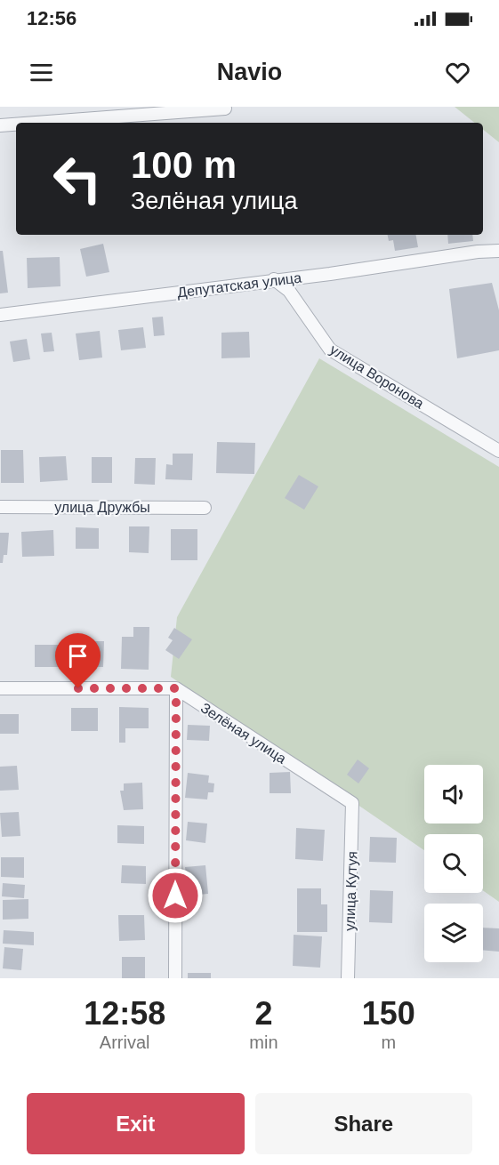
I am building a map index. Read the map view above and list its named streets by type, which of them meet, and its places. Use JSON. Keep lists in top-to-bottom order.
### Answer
{
  "streets": {
    "street": [
      "Депутатская улица",
      "улица Воронова",
      "улица Дружбы",
      "Зелёная улица",
      "улица Кутуя"
    ]
  },
  "crossings": [
    ["Депутатская улица", "улица Воронова"],
    ["Зелёная улица", "улица Кутуя"]
  ],
  "page": {
    "status": "12:56",
    "header": "Navio",
    "turn": ["100 m", "Зелёная улица"],
    "eta": [
      "12:58",
      "Arrival",
      "2",
      "min",
      "150",
      "m"
    ],
    "buttons": ["Exit", "Share"]
  }
}
